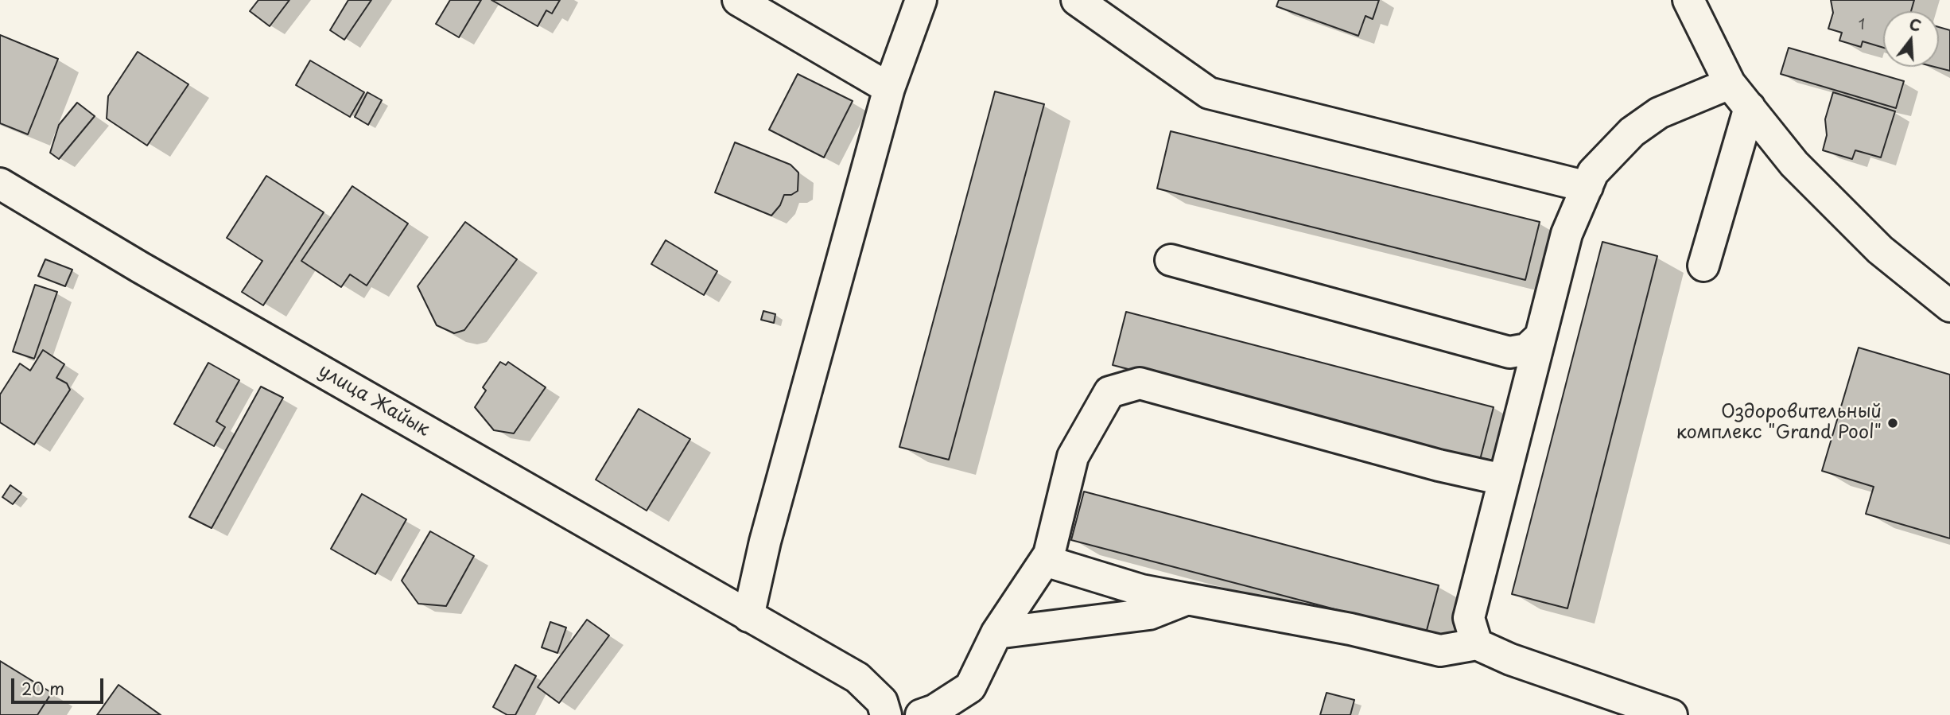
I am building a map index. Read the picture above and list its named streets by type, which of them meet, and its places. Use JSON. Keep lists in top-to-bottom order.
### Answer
{
  "streets": {
    "street": ["улица Жайык"]
  },
  "places": ["Оздоровительный комплекс \"Grand Pool\""],
  "house_numbers": ["1"],
  "scale_bar": "20 m",
  "north": "top"
}
